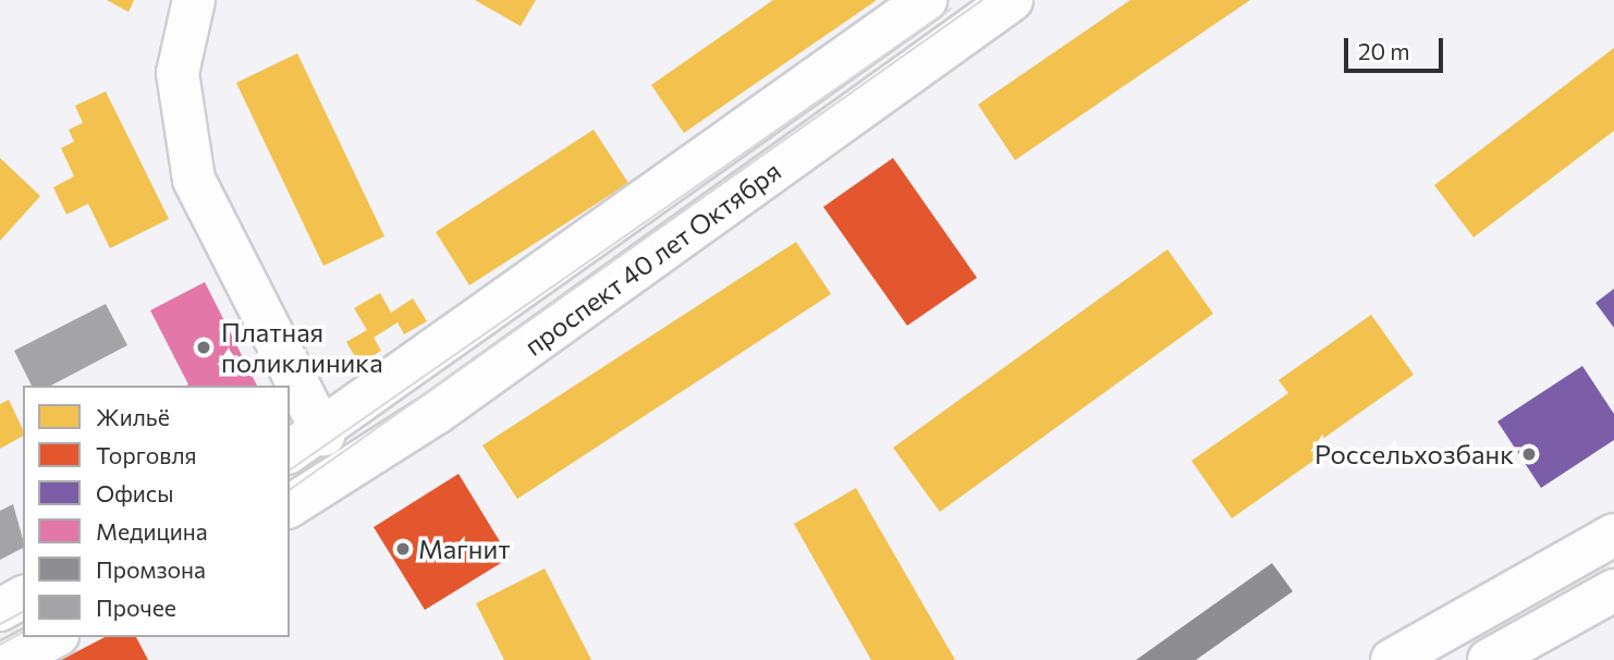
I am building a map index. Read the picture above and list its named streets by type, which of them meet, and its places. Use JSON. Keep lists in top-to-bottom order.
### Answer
{
  "streets": {
    "street": ["проспект 40 лет Октября"]
  },
  "places": ["Платная поликлиника", "Россельхозбанк", "Магнит"],
  "legend": [
    "Жильё",
    "Торговля",
    "Офисы",
    "Медицина",
    "Промзона",
    "Прочее"
  ],
  "scale_bar": "20 m"
}
